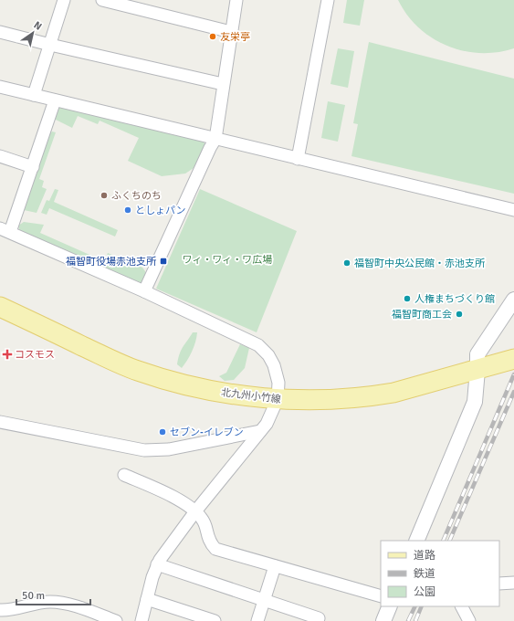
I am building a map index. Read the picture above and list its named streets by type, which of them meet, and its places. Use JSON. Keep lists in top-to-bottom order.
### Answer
{
  "streets": {
    "main road": ["北九州小竹線"]
  },
  "parks": ["ワィ・ワィ・ワ広場"],
  "places": {
    "other": [
      "友栄亭",
      "ふくちのち",
      "としょパン",
      "福智町中央公民館・赤池支所",
      "人権まちづくり館",
      "福智町商工会",
      "セブン-イレブン"
    ],
    "transit": ["福智町役場赤池支所"],
    "health": ["コスモス"]
  },
  "legend": ["道路", "鉄道", "公園"],
  "scale_bar": "50 m",
  "north": "top right"
}
